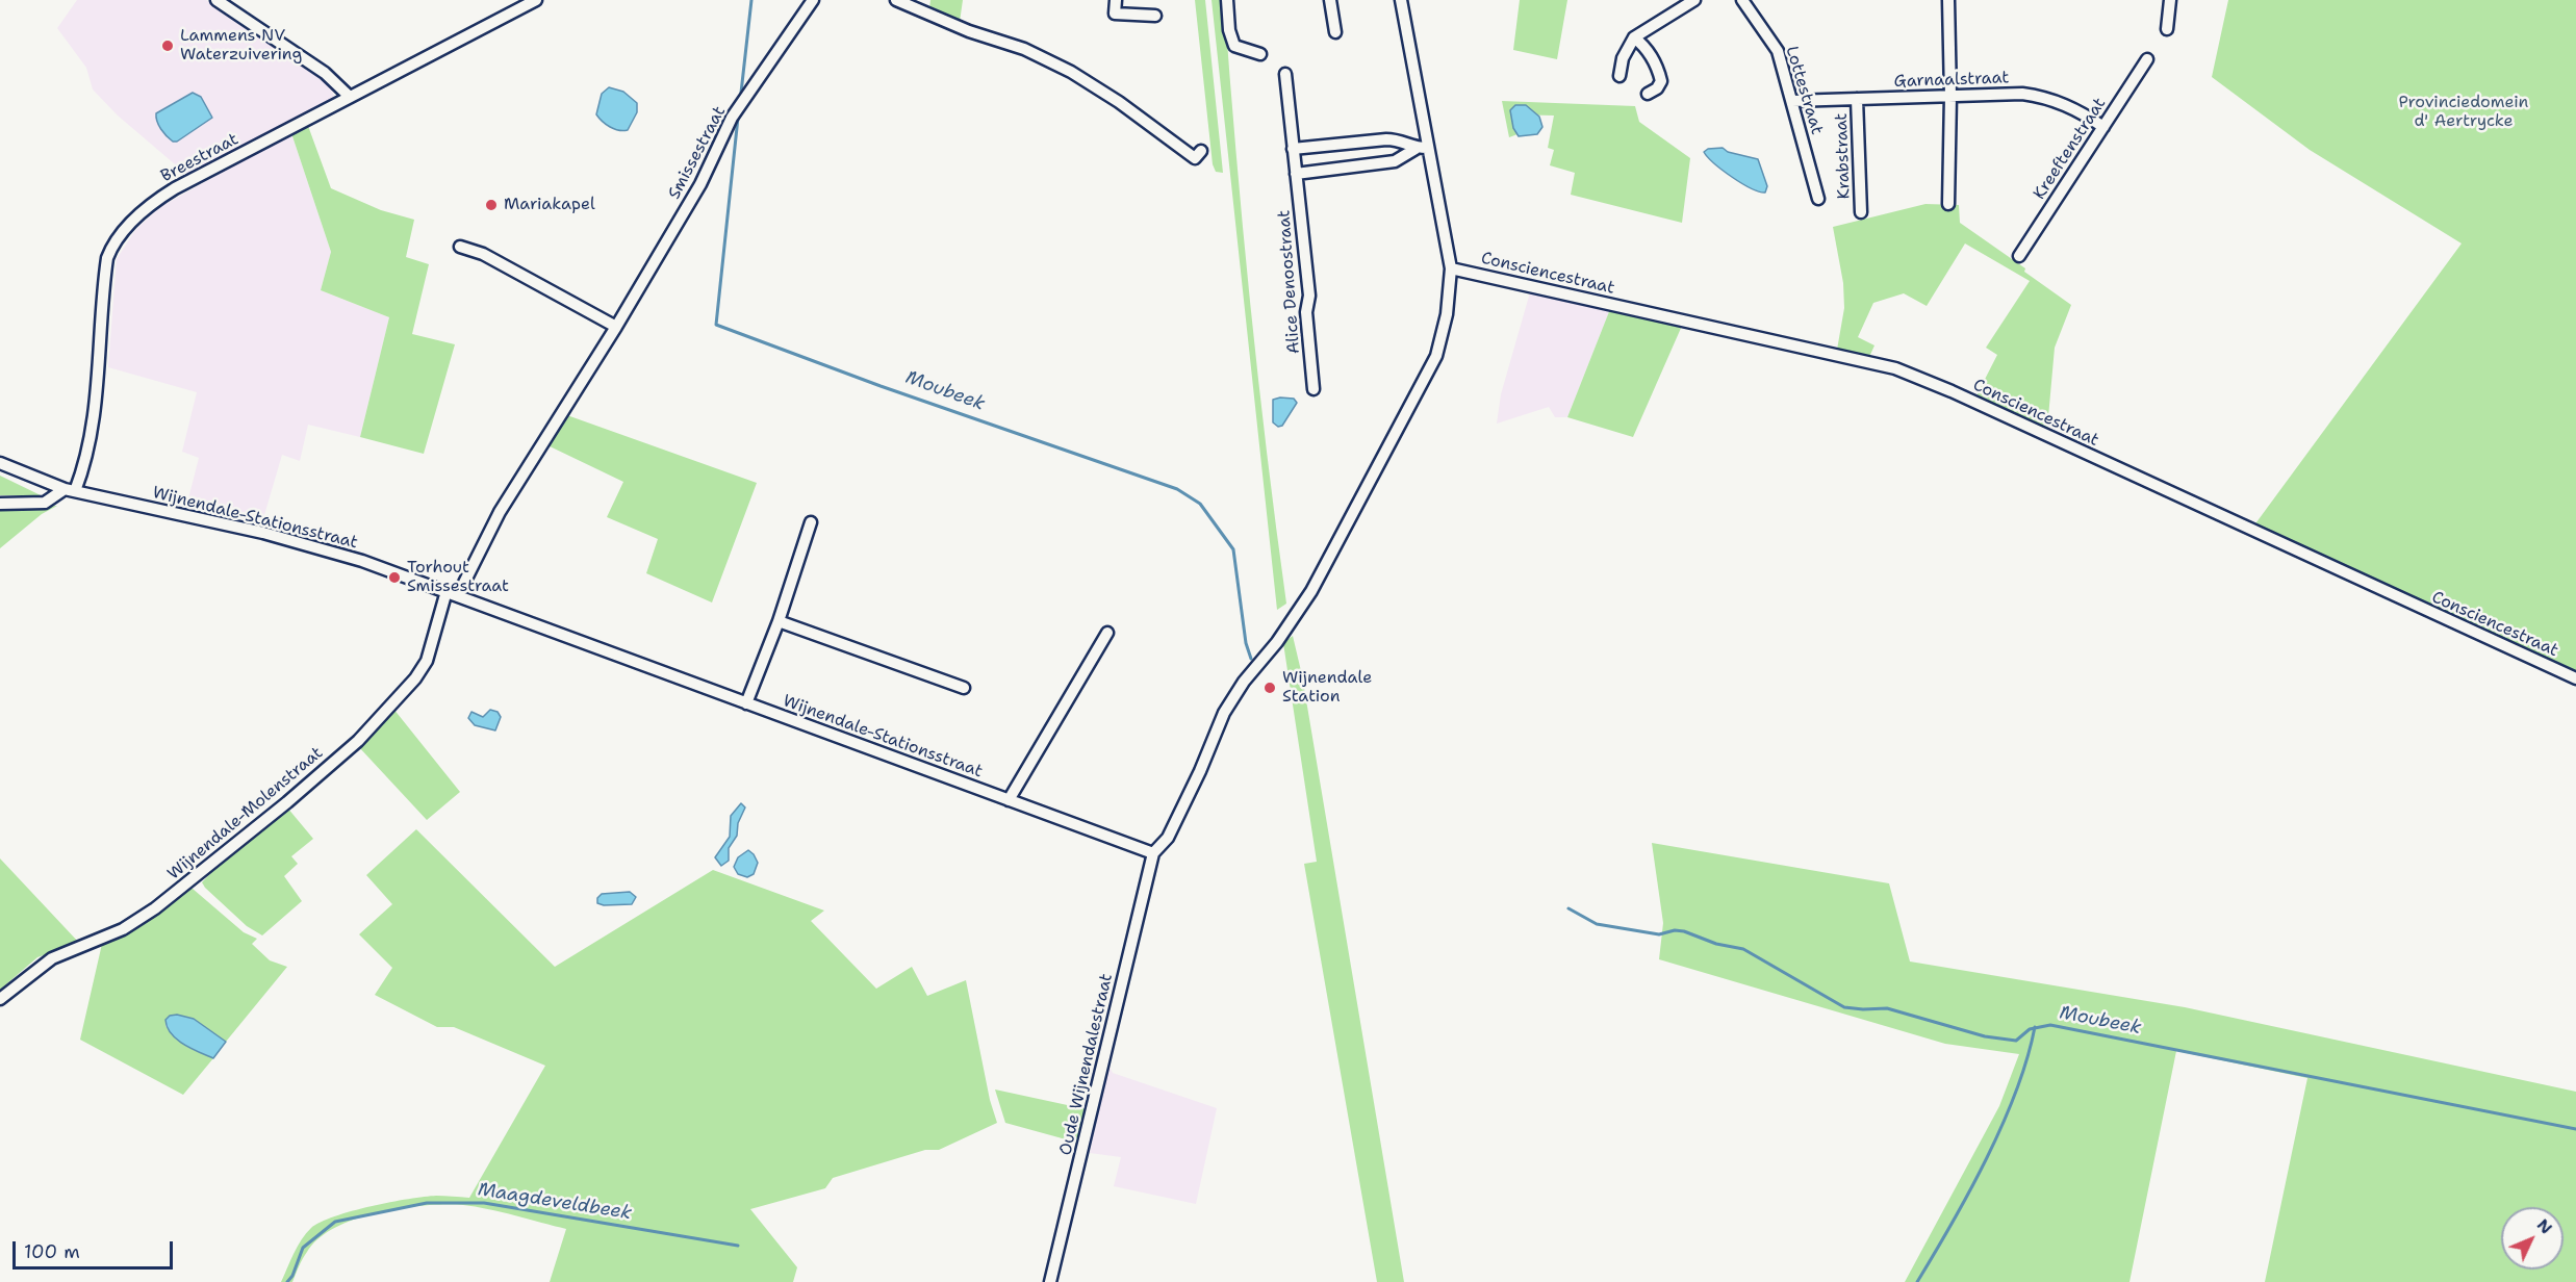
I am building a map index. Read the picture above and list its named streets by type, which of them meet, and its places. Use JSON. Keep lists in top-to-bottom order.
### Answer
{
  "streets": {
    "street": [
      "Garnaalstraat",
      "Lottestraat",
      "Kreeftenstraat",
      "Smissestraat",
      "Krabstraat",
      "Breestraat",
      "Consciencestraat",
      "Alice Denoostraat",
      "Wijnendale-Stationsstraat",
      "Wijnendale-Molenstraat",
      "Oude Wijnendalestraat"
    ]
  },
  "crossings": [
    ["Garnaalstraat", "Lottestraat"],
    ["Garnaalstraat", "Kreeftenstraat"],
    ["Garnaalstraat", "Krabstraat"],
    ["Smissestraat", "Wijnendale-Stationsstraat"],
    ["Smissestraat", "Wijnendale-Molenstraat"],
    ["Breestraat", "Wijnendale-Stationsstraat"],
    ["Wijnendale-Stationsstraat", "Wijnendale-Molenstraat"],
    ["Wijnendale-Stationsstraat", "Oude Wijnendalestraat"]
  ],
  "water": ["Moubeek", "Maagdeveldbeek"],
  "parks": ["Provinciedomein d' Aertrycke"],
  "places": [
    "Lammens NV Waterzuivering",
    "Mariakapel",
    "Torhout Smissestraat",
    "Wijnendale Station"
  ],
  "scale_bar": "100 m",
  "north": "top right"
}
